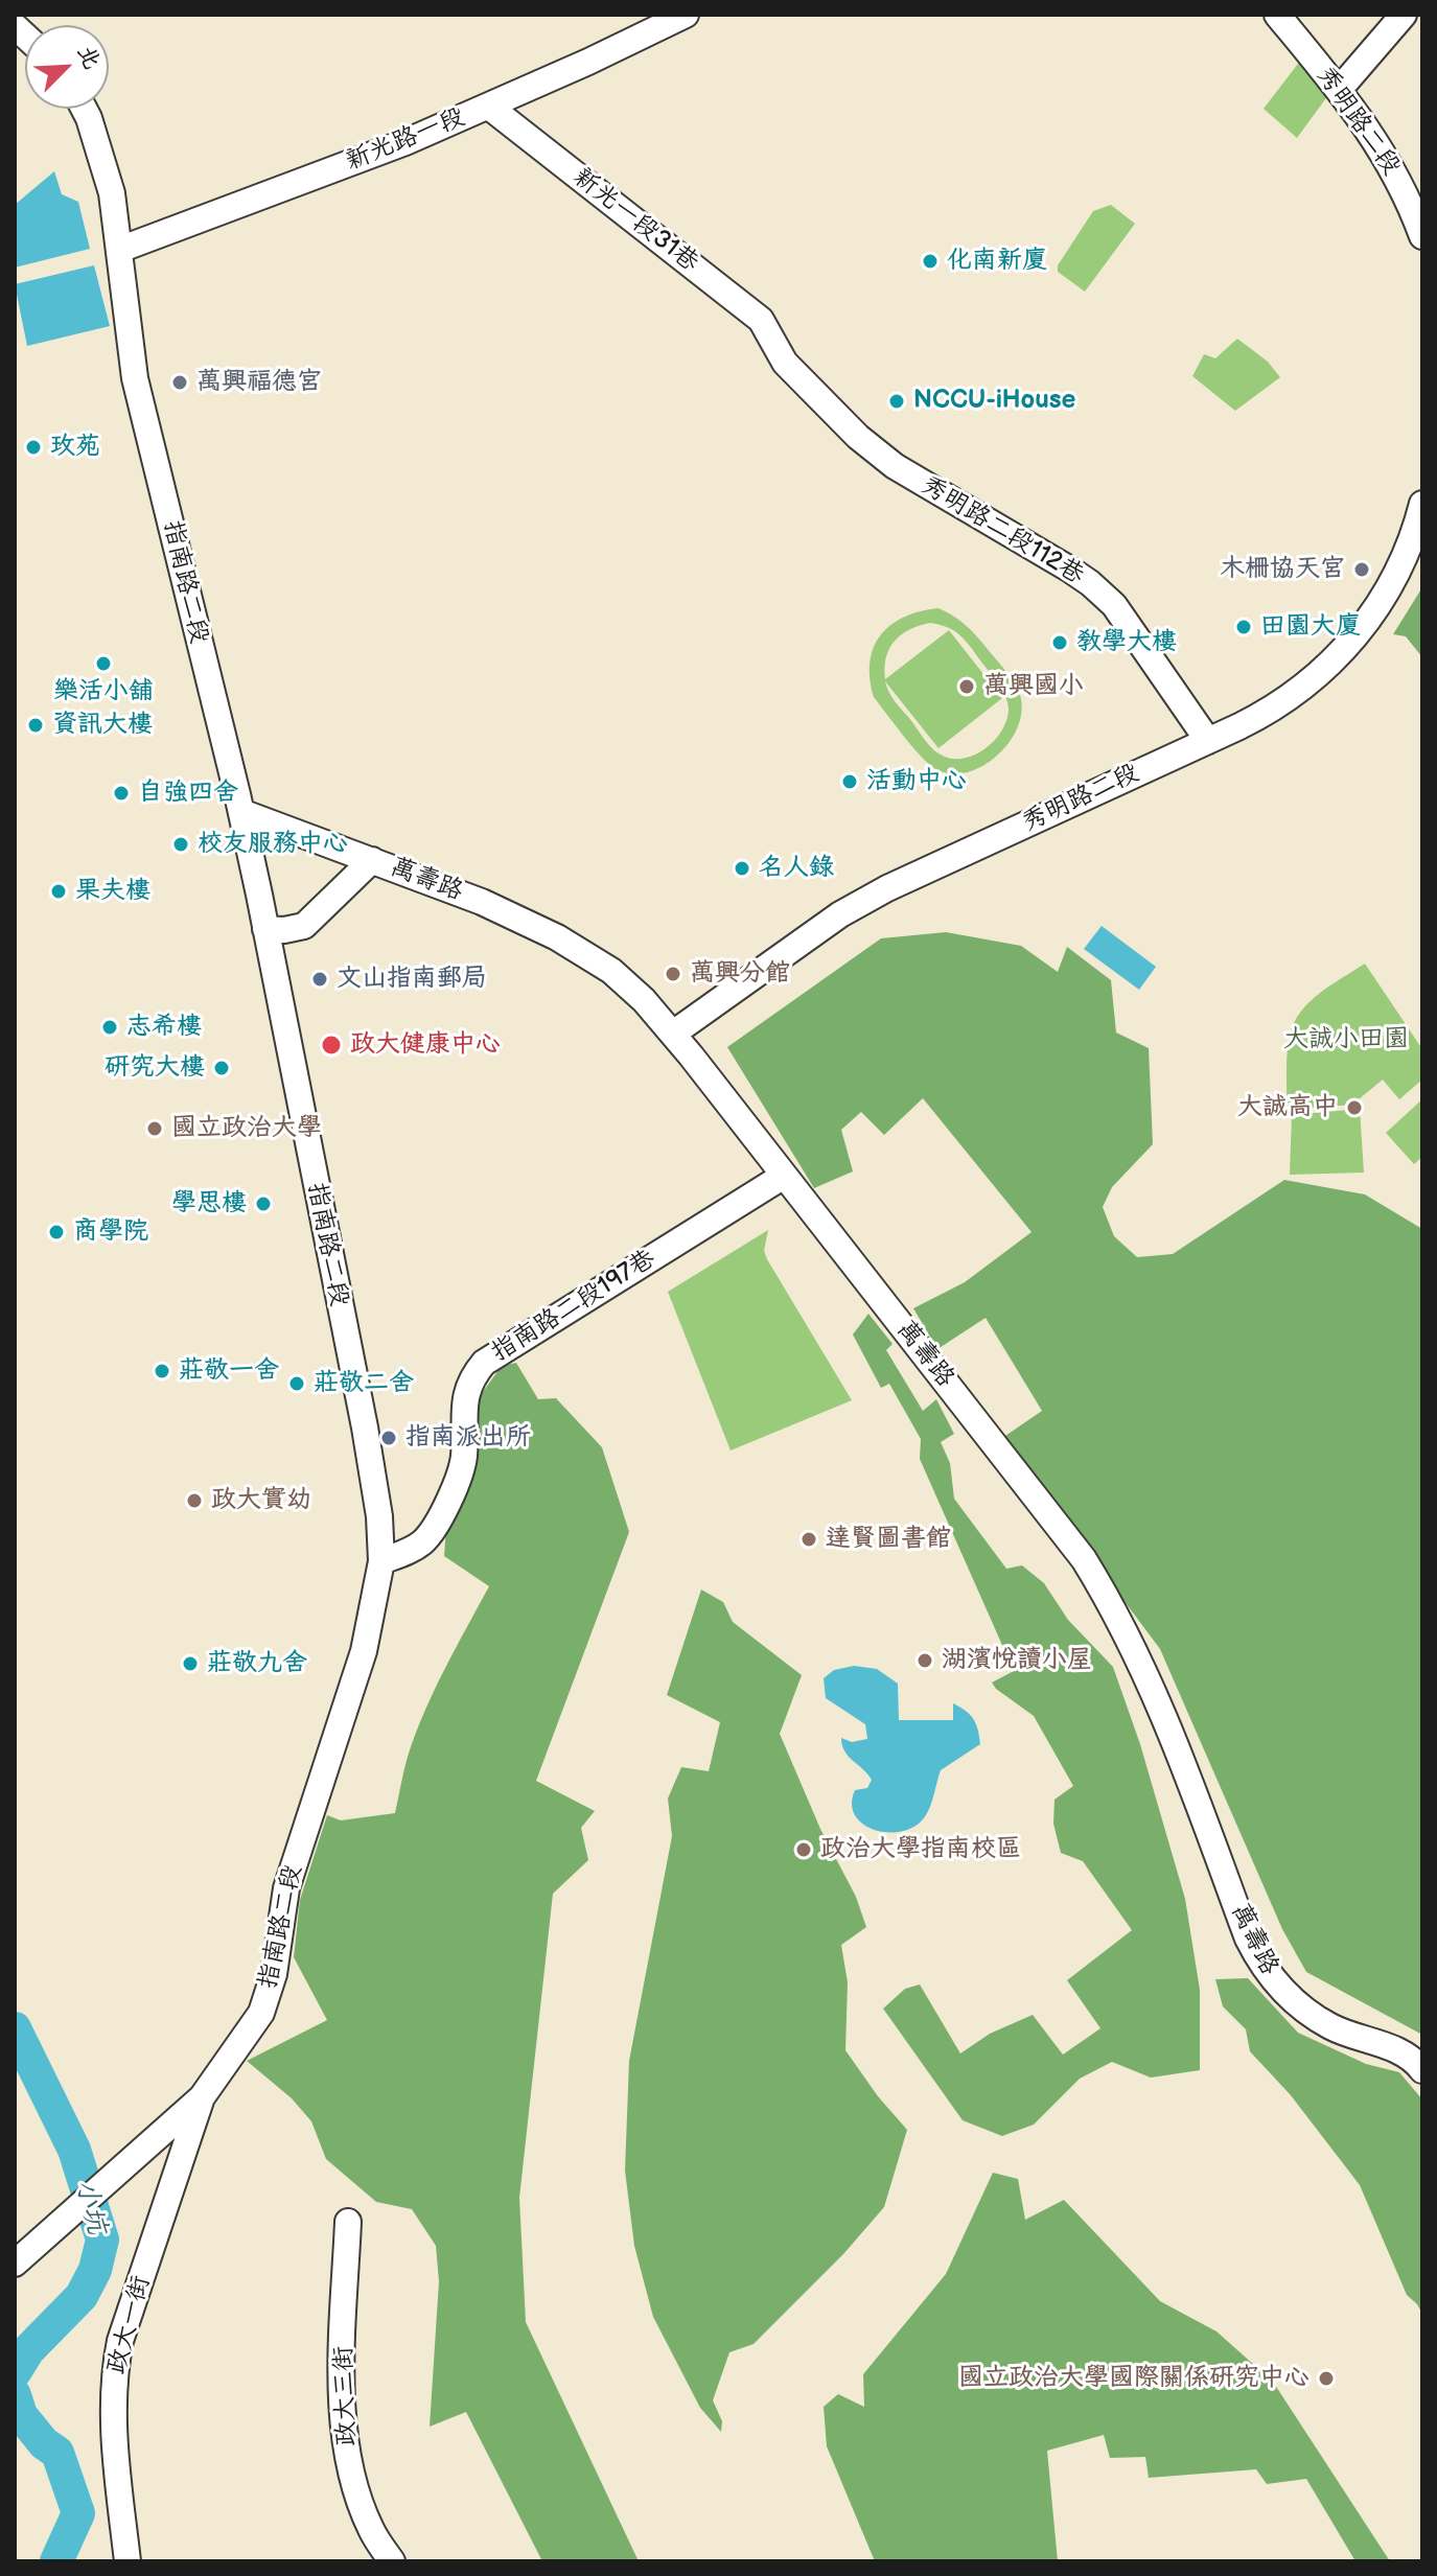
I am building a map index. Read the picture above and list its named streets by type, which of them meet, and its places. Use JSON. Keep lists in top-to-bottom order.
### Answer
{
  "streets": {
    "street": [
      "秀明路二段",
      "新光路一段",
      "新光一段31巷",
      "秀明路二段112巷",
      "指南路二段",
      "萬壽路",
      "指南路二段197巷",
      "政大一街",
      "政大三街"
    ]
  },
  "crossings": [
    ["秀明路二段", "秀明路二段112巷"],
    ["秀明路二段", "萬壽路"],
    ["新光路一段", "新光一段31巷"],
    ["新光路一段", "指南路二段"],
    ["新光一段31巷", "秀明路二段112巷"],
    ["指南路二段", "萬壽路"],
    ["指南路二段", "指南路二段197巷"],
    ["指南路二段", "政大一街"],
    ["萬壽路", "指南路二段197巷"]
  ],
  "water": ["小坑"],
  "parks": ["大誠小田園"],
  "places": [
    "化南新廈",
    "萬興福德宮",
    "NCCU-iHouse",
    "玫苑",
    "木柵協天宮",
    "田園大廈",
    "教學大樓",
    "樂活小舖",
    "萬興國小",
    "資訊大樓",
    "活動中心",
    "自強四舍",
    "校友服務中心",
    "名人錄",
    "果夫樓",
    "萬興分館",
    "文山指南郵局",
    "志希樓",
    "政大健康中心",
    "研究大樓",
    "大誠高中",
    "國立政治大學",
    "學思樓",
    "商學院",
    "莊敬一舍",
    "莊敬二舍",
    "指南派出所",
    "政大實幼",
    "達賢圖書館",
    "湖濱悅讀小屋",
    "莊敬九舍",
    "政治大學指南校區",
    "國立政治大學國際關係研究中心"
  ],
  "north": "top right"
}
